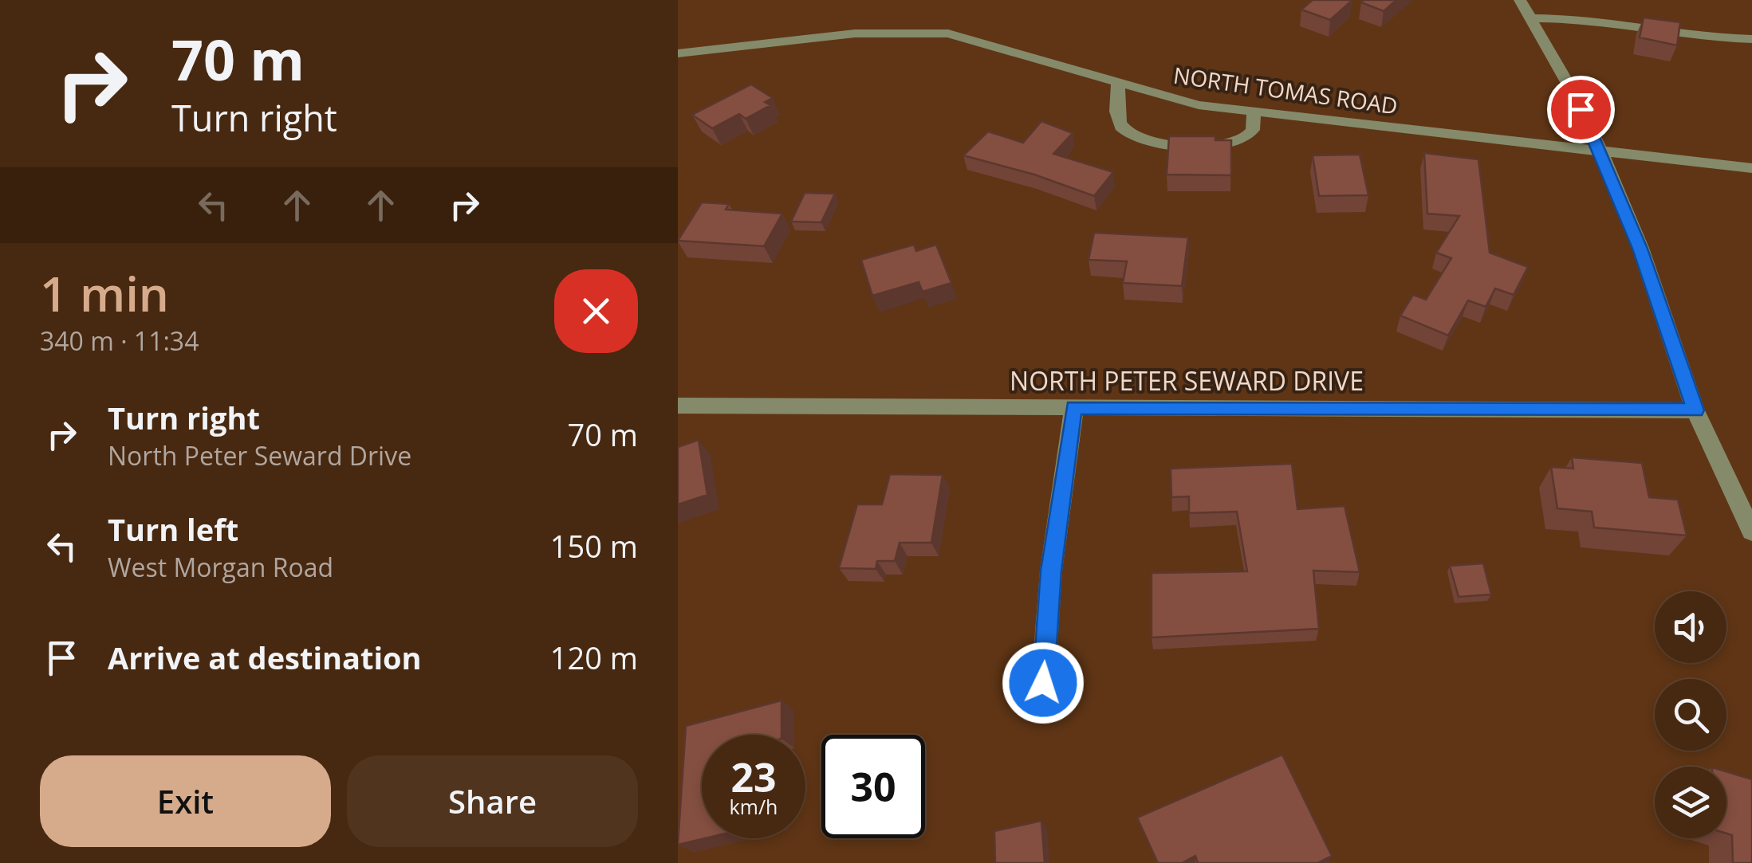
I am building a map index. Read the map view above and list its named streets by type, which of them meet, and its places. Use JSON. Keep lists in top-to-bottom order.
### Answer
{
  "streets": {
    "street": ["NORTH TOMAS ROAD", "NORTH PETER SEWARD DRIVE"]
  },
  "page": {
    "turn": ["70 m", "Turn right"],
    "heading": ["1 min", "340 m · 11:34"],
    "list": [
      {
        "name": "Turn right",
        "note": "North Peter Seward Drive",
        "value": "70 m"
      },
      {
        "name": "Turn left",
        "note": "West Morgan Road",
        "value": "150 m"
      },
      {
        "name": "Arrive at destination",
        "value": "120 m"
      }
    ],
    "speed": "23 km/h",
    "limit": "30",
    "buttons": ["Exit", "Share"]
  }
}
